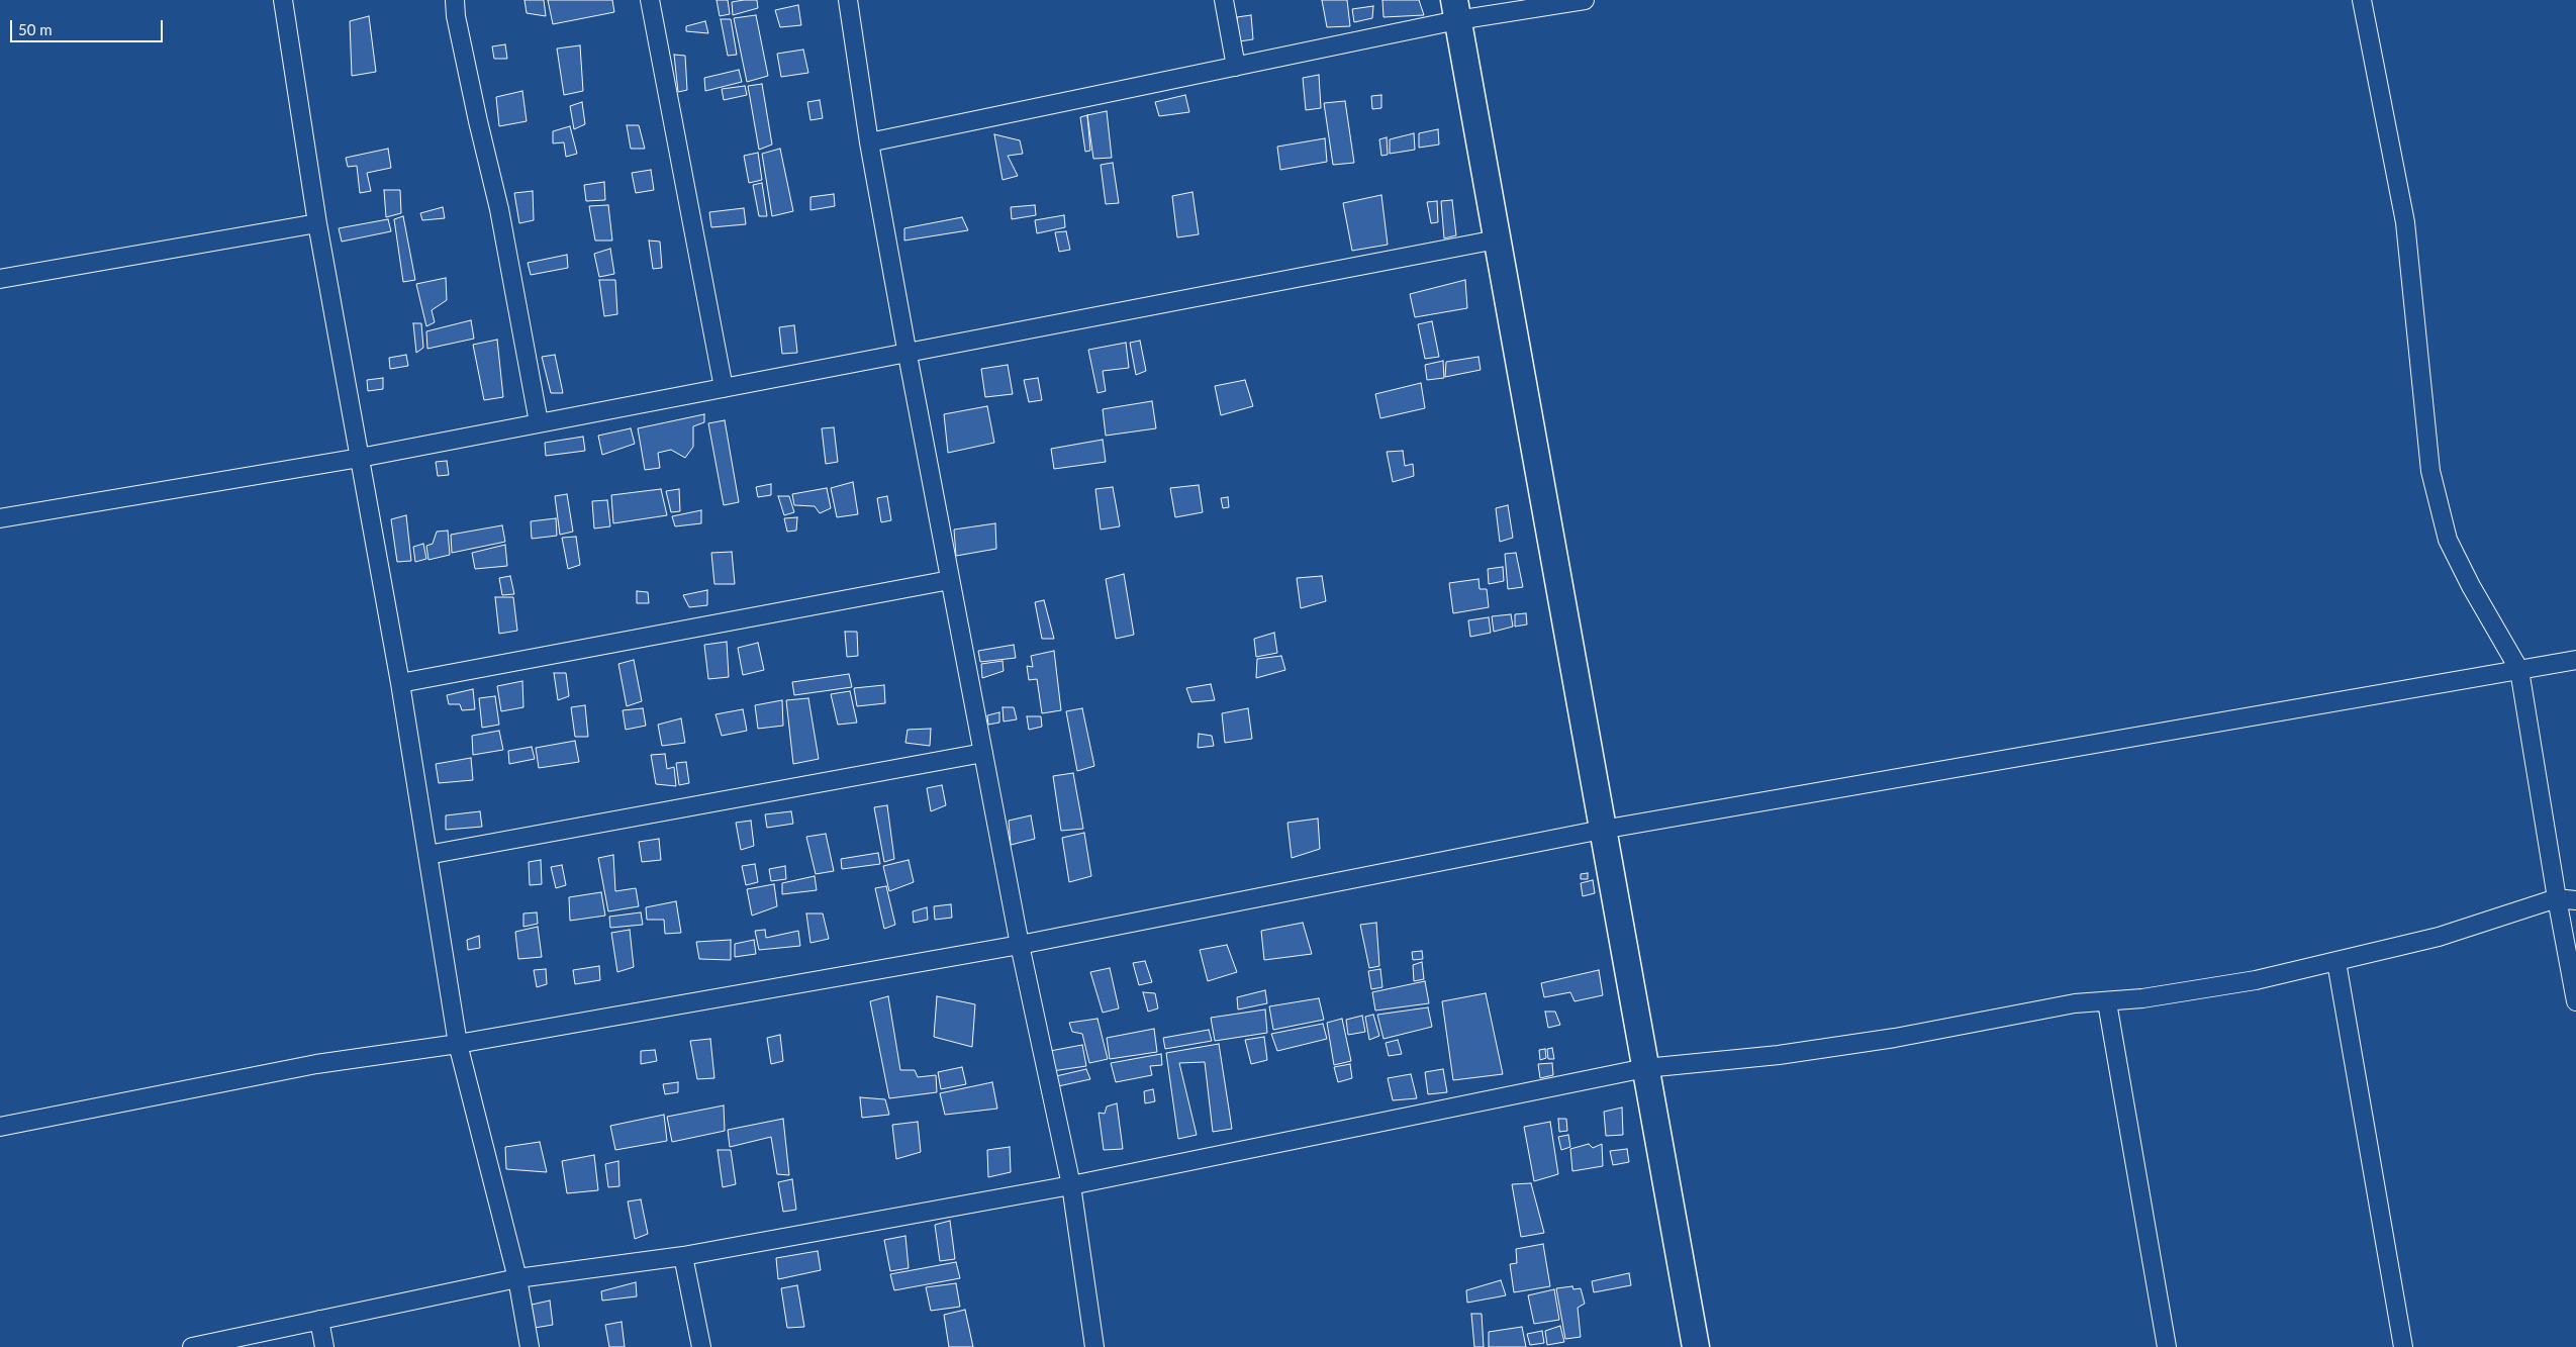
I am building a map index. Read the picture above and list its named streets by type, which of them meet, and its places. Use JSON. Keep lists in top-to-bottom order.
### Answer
{
  "scale_bar": "50 m"
}
